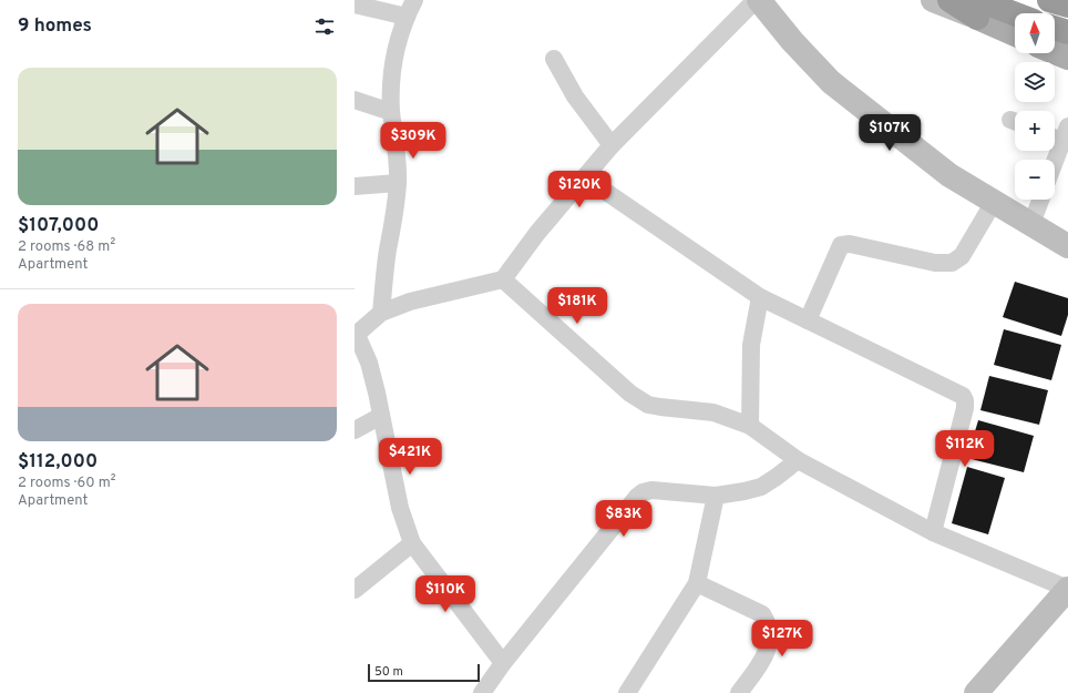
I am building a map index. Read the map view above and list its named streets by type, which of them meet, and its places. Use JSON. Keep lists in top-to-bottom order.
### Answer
{
  "scale_bar": "50 m",
  "north": "top",
  "page": {
    "heading": "9 homes",
    "map_buttons": ["+", "−"],
    "list": [
      {
        "name": "$107,000",
        "note": "2 rooms · 68 m² · Apartment"
      },
      {
        "name": "$112,000",
        "note": "2 rooms · 60 m² · Apartment"
      }
    ],
    "price": [
      "$107K",
      "$309K",
      "$120K",
      "$181K",
      "$112K",
      "$421K",
      "$83K",
      "$110K",
      "$127K"
    ],
    "scale": "50 m"
  }
}
